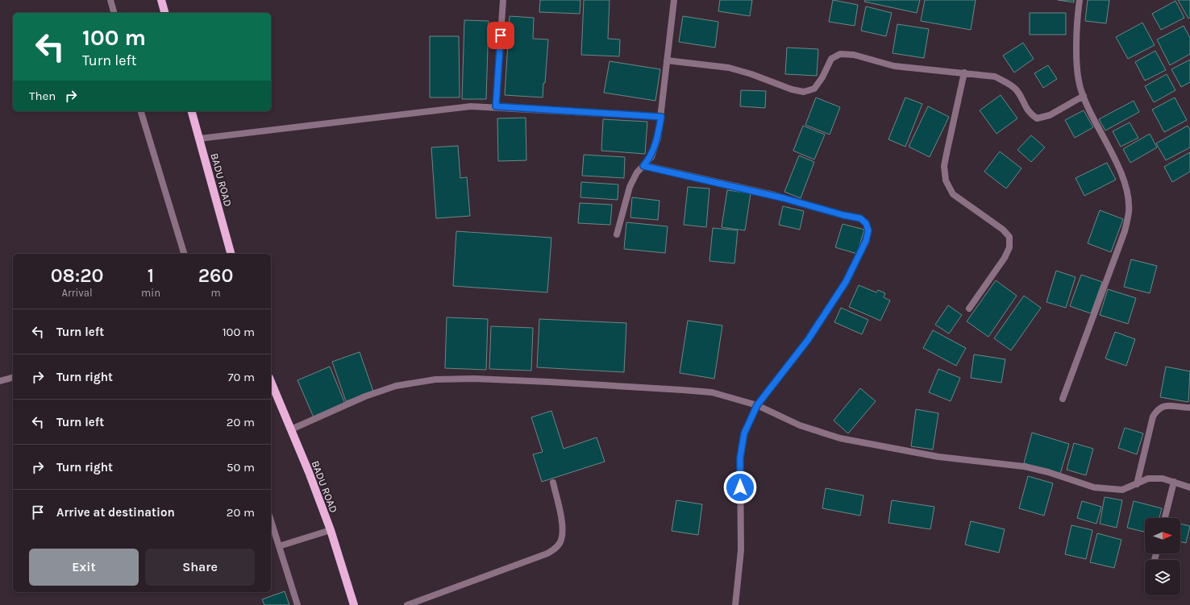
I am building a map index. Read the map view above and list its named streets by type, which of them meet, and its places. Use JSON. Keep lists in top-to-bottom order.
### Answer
{
  "streets": {
    "main road": ["BADU ROAD"]
  },
  "north": "right",
  "page": {
    "turn": ["100 m", "Turn left"],
    "then": "Then",
    "eta": [
      "08:20",
      "Arrival",
      "1",
      "min",
      "260",
      "m"
    ],
    "list": [
      {
        "name": "Turn left",
        "value": "100 m"
      },
      {
        "name": "Turn right",
        "value": "70 m"
      },
      {
        "name": "Turn left",
        "value": "20 m"
      },
      {
        "name": "Turn right",
        "value": "50 m"
      },
      {
        "name": "Arrive at destination",
        "value": "20 m"
      }
    ],
    "buttons": ["Exit", "Share"]
  }
}
